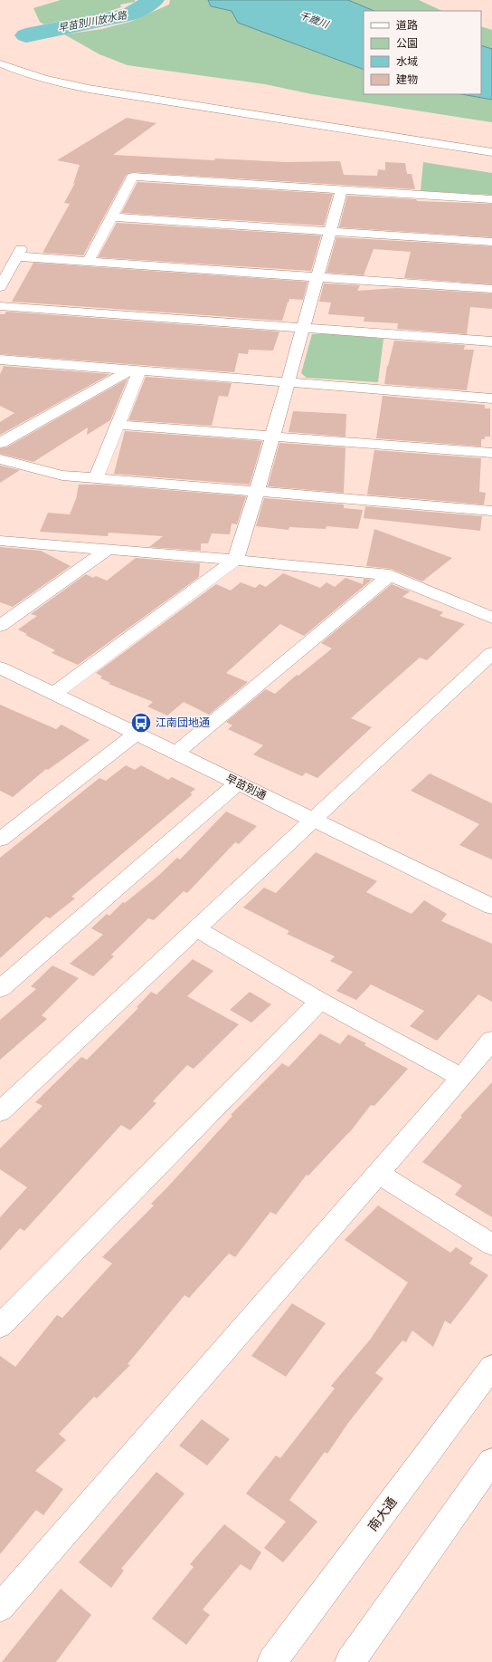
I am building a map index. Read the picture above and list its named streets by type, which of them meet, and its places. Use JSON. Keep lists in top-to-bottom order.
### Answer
{
  "streets": {
    "street": ["早苗別通", "南大通"]
  },
  "water": ["千歳川", "早苗別川放水路"],
  "places": {
    "bus stop": ["江南団地通"]
  },
  "legend": [
    "道路",
    "公園",
    "水域",
    "建物"
  ]
}
